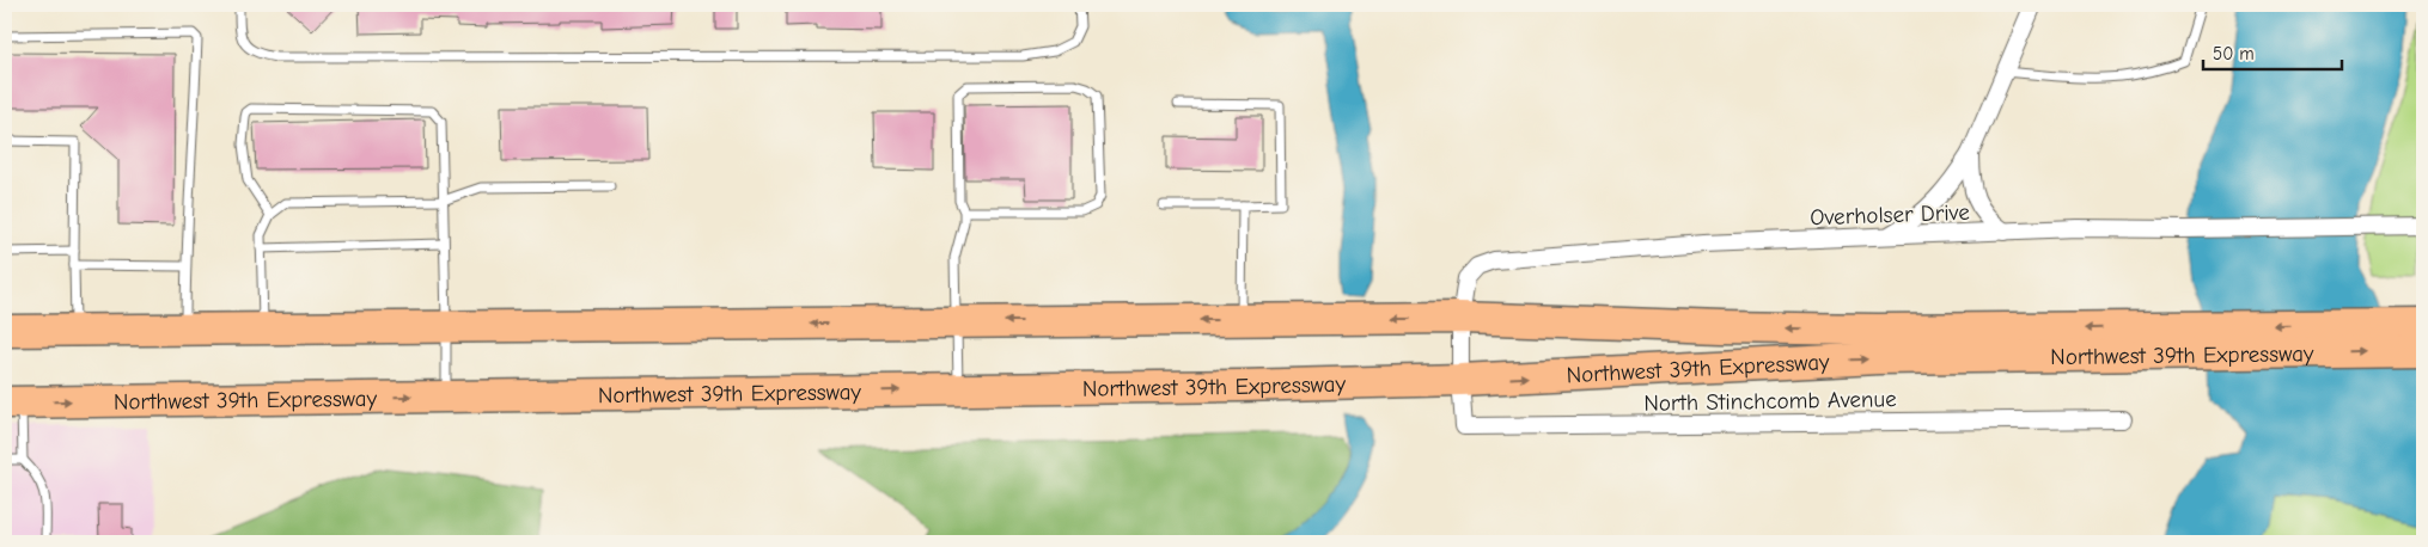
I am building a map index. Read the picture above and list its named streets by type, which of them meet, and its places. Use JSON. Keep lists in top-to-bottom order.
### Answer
{
  "streets": {
    "highway": ["Northwest 39th Expressway"],
    "street": ["Overholser Drive", "North Stinchcomb Avenue"]
  },
  "crossings": [
    ["Overholser Drive", "Northwest 39th Expressway"],
    ["Overholser Drive", "North Stinchcomb Avenue"],
    ["Northwest 39th Expressway", "North Stinchcomb Avenue"]
  ],
  "scale_bar": "50 m"
}
